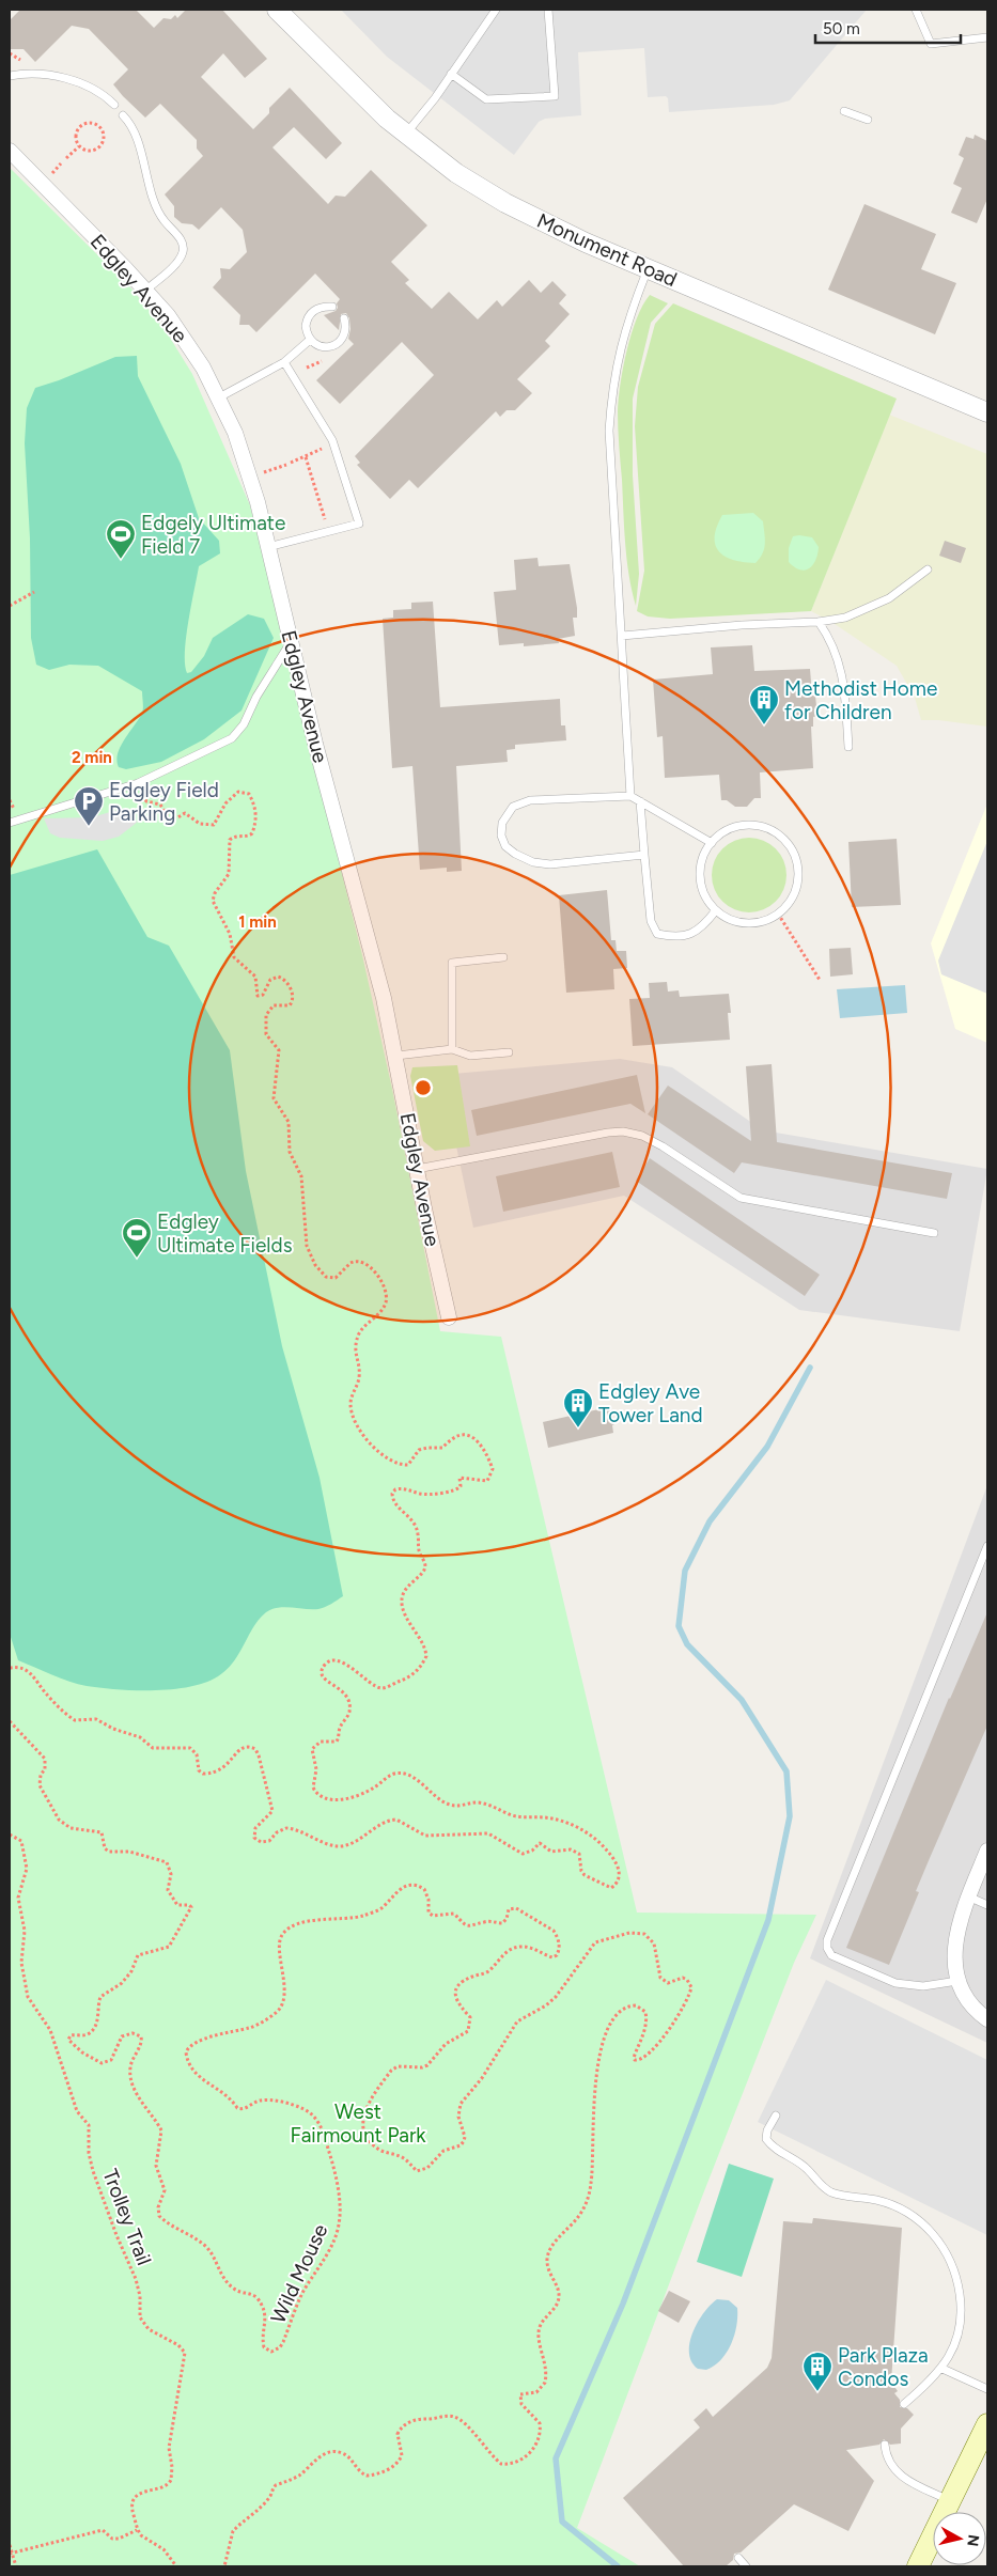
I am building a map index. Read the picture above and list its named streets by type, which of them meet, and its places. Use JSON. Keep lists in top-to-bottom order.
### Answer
{
  "streets": {
    "street": ["Monument Road", "Edgley Avenue"],
    "path": ["Trolley Trail", "Wild Mouse"]
  },
  "parks": ["West Fairmount Park"],
  "places": {
    "sports": ["Edgely Ultimate Field 7", "Edgley Ultimate Fields"],
    "building": ["Methodist Home for Children", "Edgley Ave Tower Land", "Park Plaza Condos"],
    "parking": ["Edgley Field Parking"]
  },
  "scale_bar": "50 m",
  "north": "right",
  "rings": ["2 min", "1 min"]
}
